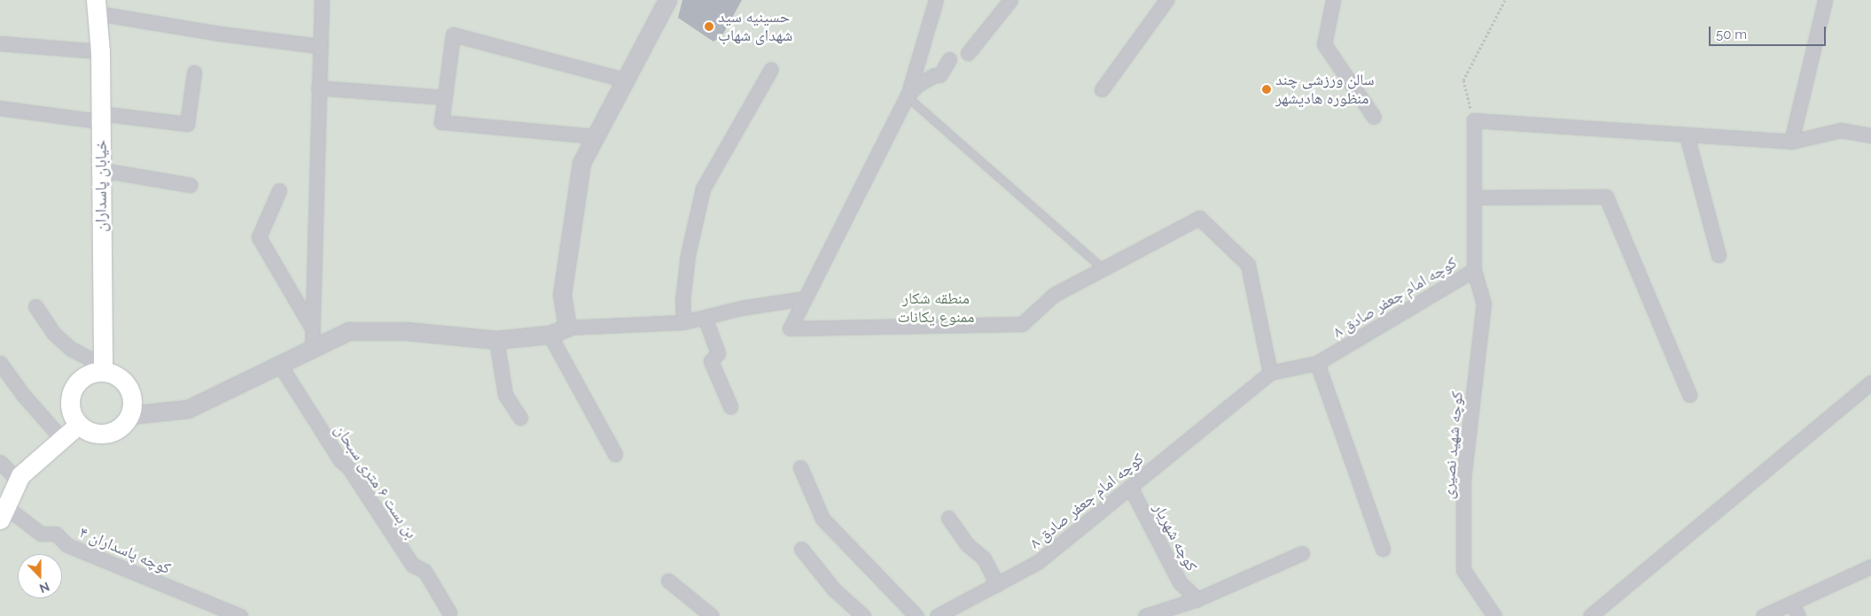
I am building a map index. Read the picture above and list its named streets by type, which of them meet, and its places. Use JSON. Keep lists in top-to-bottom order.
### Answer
{
  "streets": {
    "main road": ["خیابان پاسداران"],
    "street": [
      "کوچه امام جعفر صادق ۸",
      "کوچه شهید نصیری",
      "بن بست ۶ متری سبحان",
      "کوچه شهریار",
      "کوچه پاسداران ۴"
    ]
  },
  "crossings": [
    ["کوچه امام جعفر صادق ۸", "کوچه شهید نصیری"],
    ["کوچه امام جعفر صادق ۸", "کوچه شهریار"]
  ],
  "parks": ["منطقه شکار ممنوع یکانات"],
  "places": ["حسینیه سید شهدای شهاب", "سالن ورزشی چند منظوره هادیشهر"],
  "scale_bar": "50 m",
  "north": "bottom"
}
